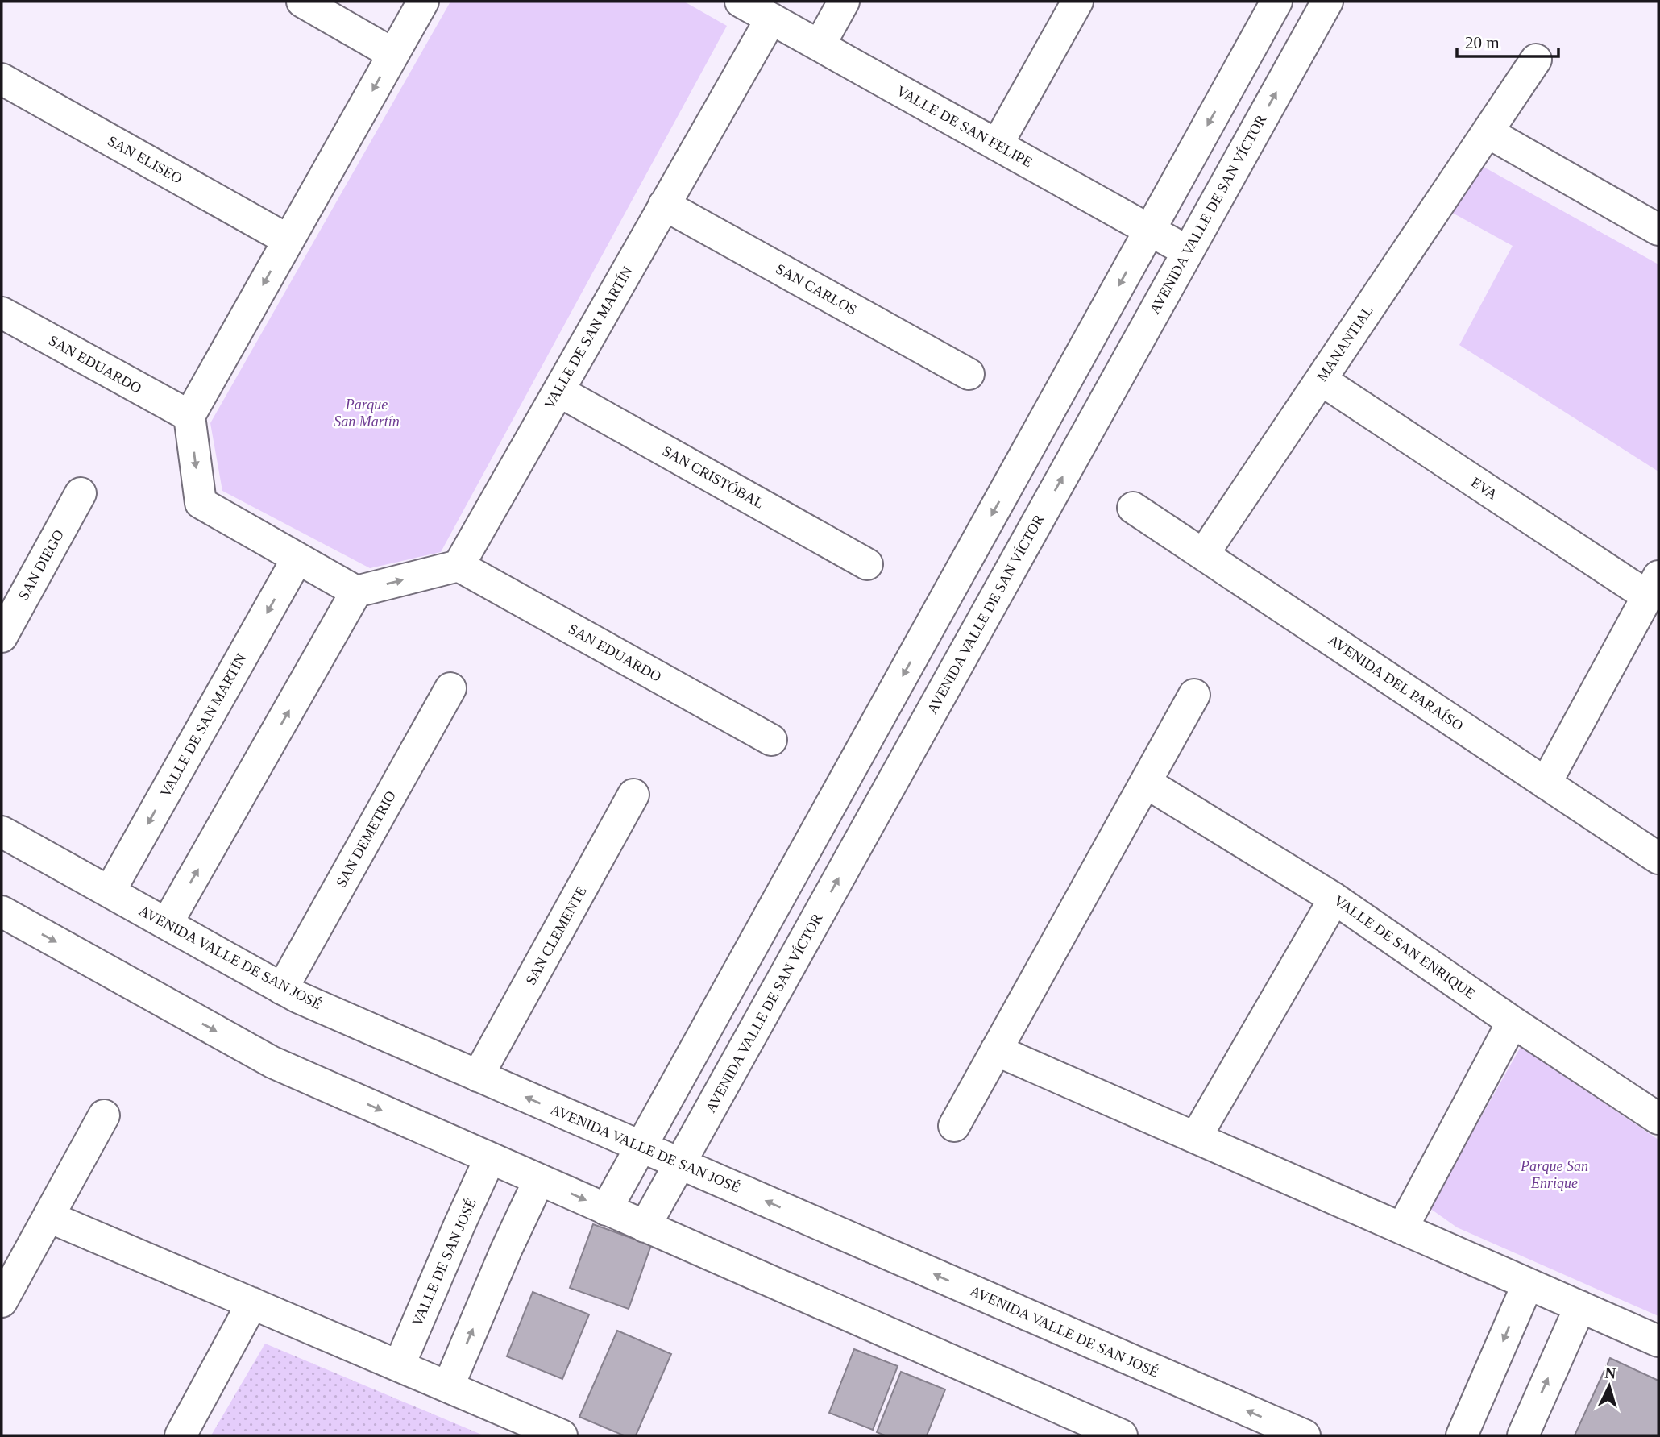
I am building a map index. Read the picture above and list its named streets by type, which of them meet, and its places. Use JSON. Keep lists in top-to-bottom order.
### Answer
{
  "streets": {
    "street": [
      "VALLE DE SAN FELIPE",
      "SAN ELISEO",
      "AVENIDA VALLE DE SAN VÍCTOR",
      "SAN CARLOS",
      "VALLE DE SAN MARTÍN",
      "MANANTIAL",
      "SAN EDUARDO",
      "SAN CRISTÓBAL",
      "EVA",
      "SAN DIEGO",
      "AVENIDA DEL PARAÍSO",
      "SAN DEMETRIO",
      "SAN CLEMENTE",
      "VALLE DE SAN ENRIQUE",
      "AVENIDA VALLE DE SAN JOSÉ",
      "VALLE DE SAN JOSÉ"
    ]
  },
  "crossings": [
    ["VALLE DE SAN FELIPE", "AVENIDA VALLE DE SAN VÍCTOR"],
    ["VALLE DE SAN FELIPE", "VALLE DE SAN MARTÍN"],
    ["AVENIDA VALLE DE SAN VÍCTOR", "AVENIDA VALLE DE SAN JOSÉ"],
    ["SAN CARLOS", "VALLE DE SAN MARTÍN"],
    ["VALLE DE SAN MARTÍN", "SAN EDUARDO"],
    ["VALLE DE SAN MARTÍN", "SAN CRISTÓBAL"],
    ["VALLE DE SAN MARTÍN", "AVENIDA VALLE DE SAN JOSÉ"],
    ["MANANTIAL", "EVA"],
    ["MANANTIAL", "AVENIDA DEL PARAÍSO"],
    ["SAN DEMETRIO", "AVENIDA VALLE DE SAN JOSÉ"],
    ["SAN CLEMENTE", "AVENIDA VALLE DE SAN JOSÉ"]
  ],
  "parks": ["Parque San Martín", "Parque San Enrique"],
  "scale_bar": "20 m",
  "north": "top"
}
